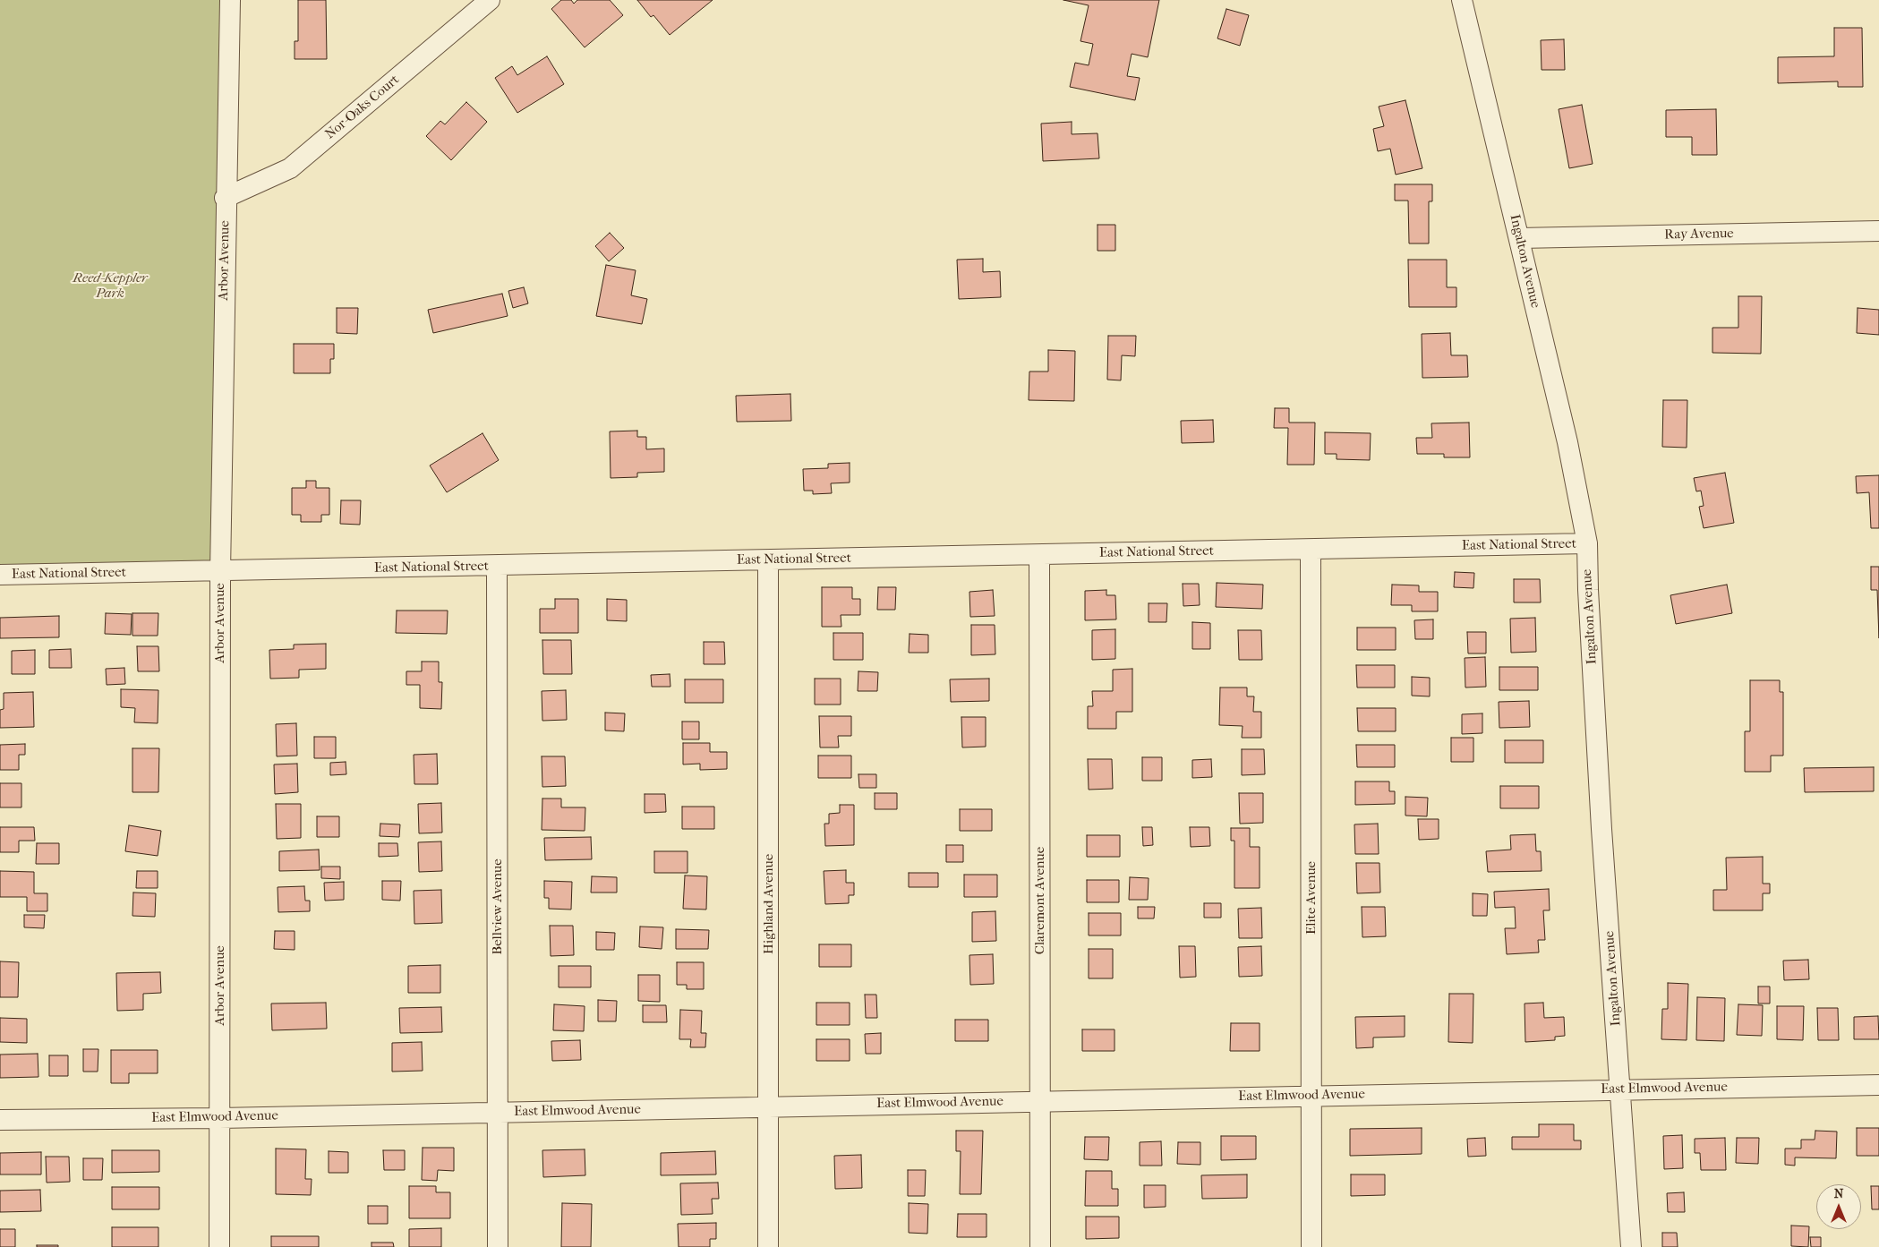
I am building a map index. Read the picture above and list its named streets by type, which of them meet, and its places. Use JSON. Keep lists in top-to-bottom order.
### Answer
{
  "streets": {
    "street": [
      "Nor-Oaks Court",
      "Ray Avenue",
      "Arbor Avenue",
      "Ingalton Avenue",
      "East National Street",
      "Elite Avenue",
      "Claremont Avenue",
      "Highland Avenue",
      "Bellview Avenue",
      "East Elmwood Avenue"
    ]
  },
  "crossings": [
    ["Nor-Oaks Court", "Arbor Avenue"],
    ["Ray Avenue", "Ingalton Avenue"],
    ["Arbor Avenue", "East National Street"],
    ["Arbor Avenue", "East Elmwood Avenue"],
    ["Ingalton Avenue", "East National Street"],
    ["Ingalton Avenue", "East Elmwood Avenue"],
    ["East National Street", "Elite Avenue"],
    ["East National Street", "Claremont Avenue"],
    ["East National Street", "Highland Avenue"],
    ["East National Street", "Bellview Avenue"],
    ["Elite Avenue", "East Elmwood Avenue"],
    ["Claremont Avenue", "East Elmwood Avenue"],
    ["Highland Avenue", "East Elmwood Avenue"],
    ["Bellview Avenue", "East Elmwood Avenue"]
  ],
  "parks": ["Reed-Keppler Park"],
  "north": "top"
}
